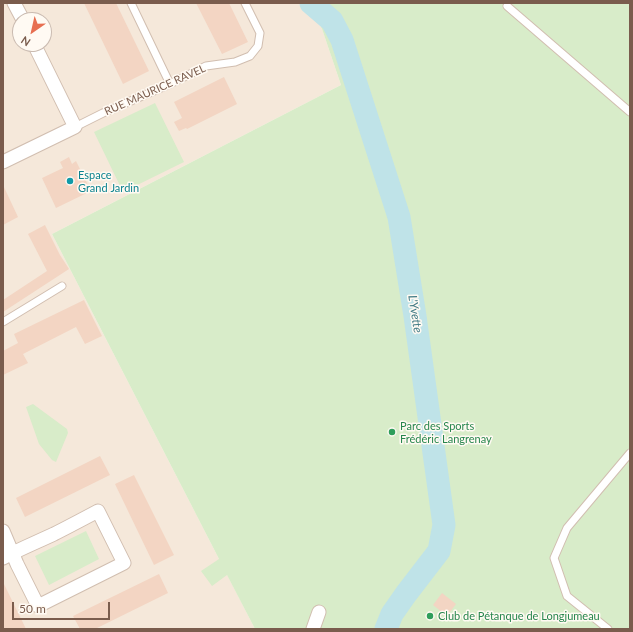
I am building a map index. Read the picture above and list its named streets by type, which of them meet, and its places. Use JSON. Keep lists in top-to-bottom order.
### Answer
{
  "streets": {
    "lane": ["RUE MAURICE RAVEL"]
  },
  "water": ["L'Yvette"],
  "places": ["Espace Grand Jardin", "Parc des Sports Frédéric Langrenay", "Club de Pétanque de Longjumeau"],
  "scale_bar": "50 m",
  "north": "bottom left"
}
